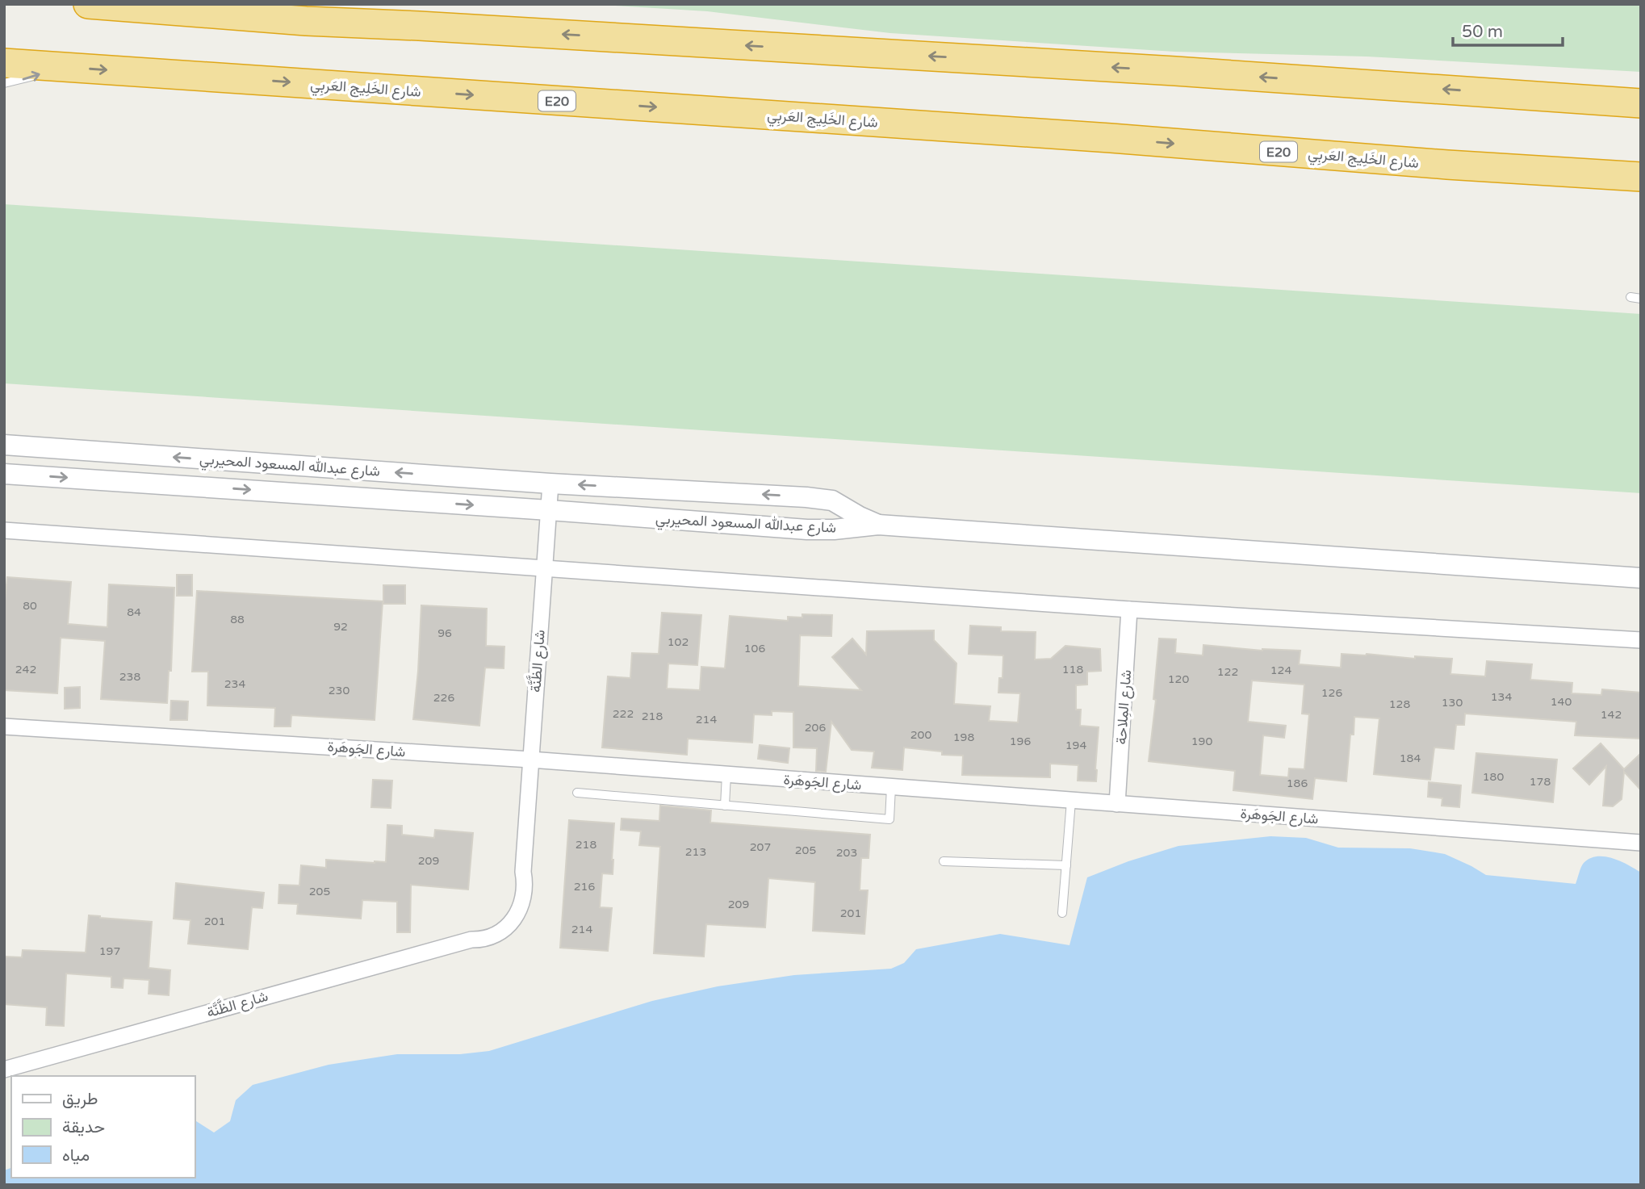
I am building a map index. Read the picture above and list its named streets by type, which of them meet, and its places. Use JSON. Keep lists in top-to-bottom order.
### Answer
{
  "streets": {
    "highway": ["شارع الخَلِيج العَربِي", "E20"],
    "street": [
      "شارع عبدالله المسعود المحيربي",
      "شارع الظَّنَّة",
      "شارع المِلاحة",
      "شارع الجَوهَرة"
    ]
  },
  "crossings": [
    ["شارع عبدالله المسعود المحيربي", "شارع الظَّنَّة"],
    ["شارع الظَّنَّة", "شارع الجَوهَرة"],
    ["شارع المِلاحة", "شارع الجَوهَرة"]
  ],
  "house_numbers": [
    "80",
    "84",
    "88",
    "92",
    "96",
    "102",
    "106",
    "242",
    "118",
    "124",
    "122",
    "238",
    "120",
    "234",
    "230",
    "126",
    "134",
    "226",
    "140",
    "130",
    "128",
    "222",
    "142",
    "218",
    "214",
    "206",
    "200",
    "198",
    "196",
    "190",
    "194",
    "184",
    "180",
    "178",
    "186",
    "218",
    "207",
    "205",
    "213",
    "203",
    "209",
    "216",
    "205",
    "209",
    "201",
    "201",
    "214",
    "197"
  ],
  "legend": ["طريق", "حديقة", "مياه"],
  "scale_bar": "50 m"
}
